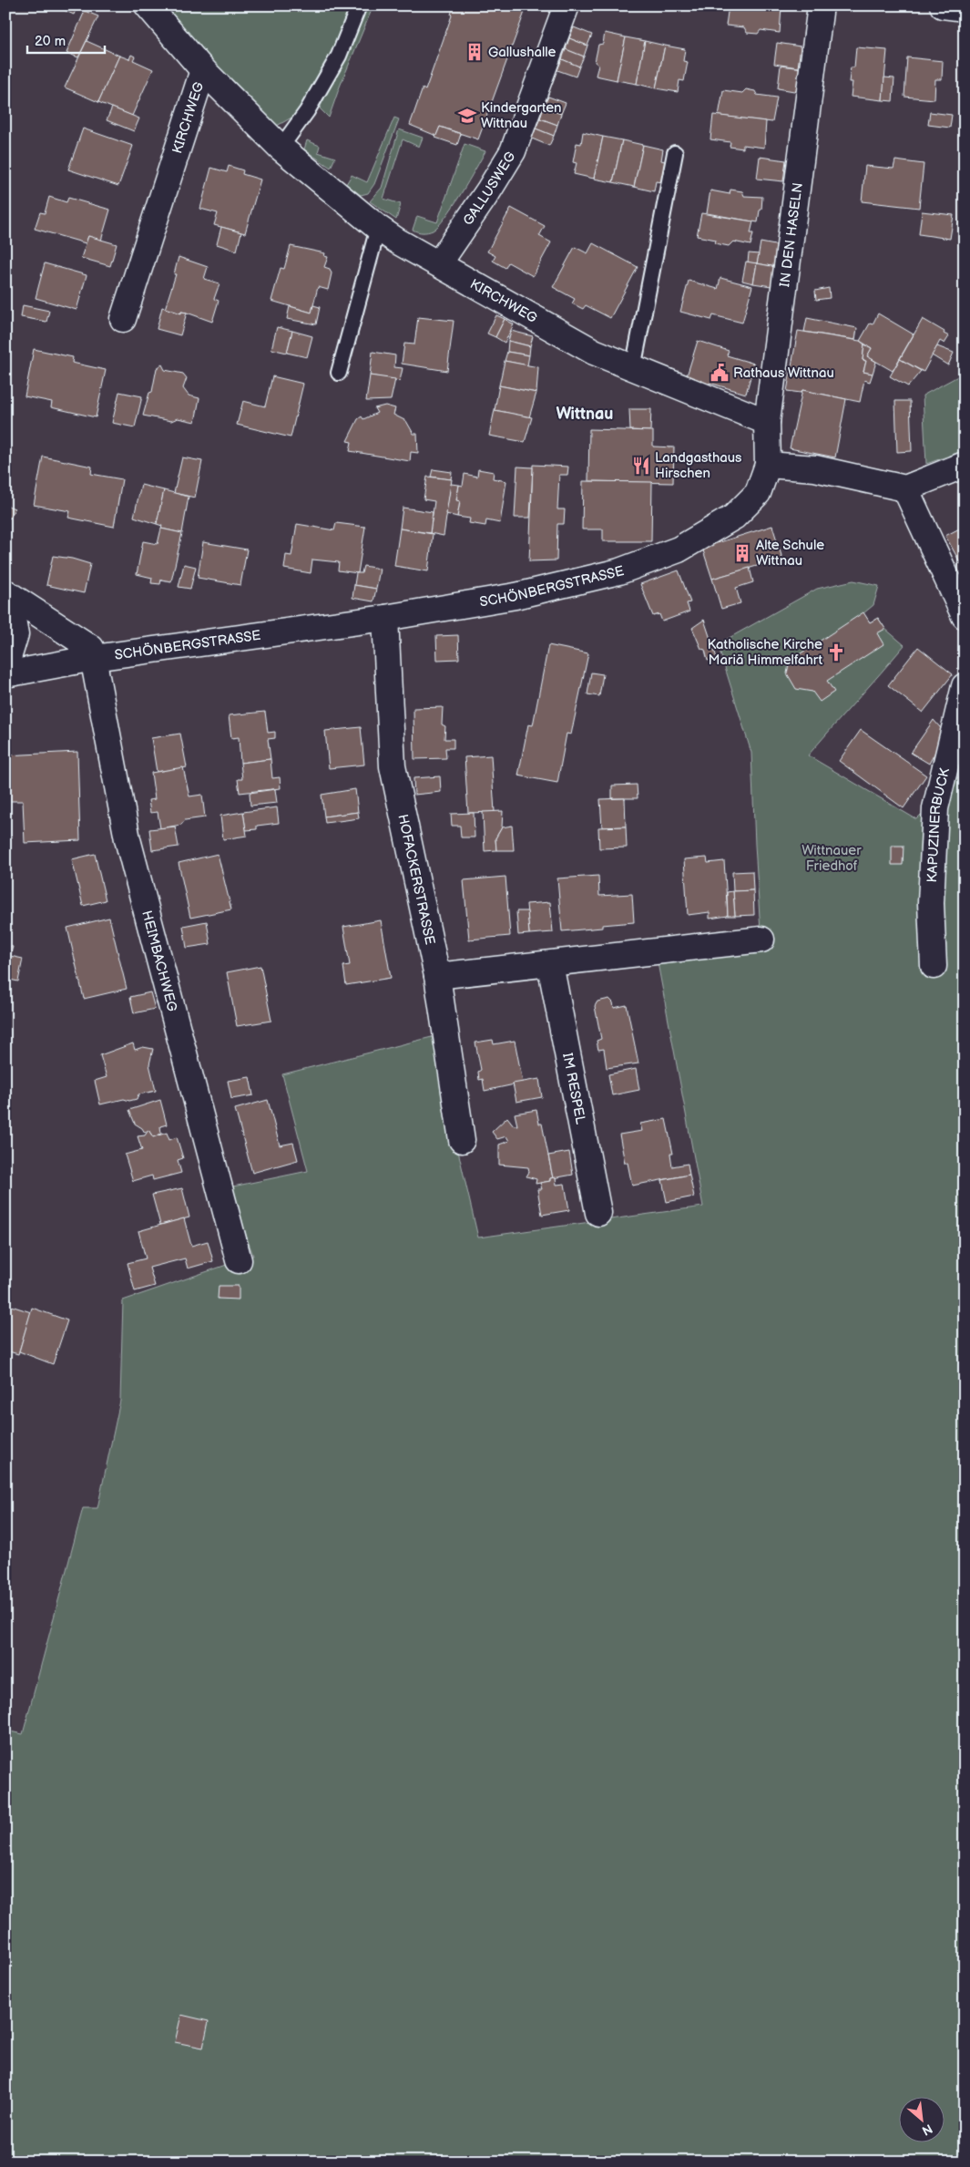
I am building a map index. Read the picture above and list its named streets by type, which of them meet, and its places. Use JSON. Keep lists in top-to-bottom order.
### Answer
{
  "streets": {
    "street": [
      "KIRCHWEG",
      "GALLUSWEG",
      "IN DEN HASELN",
      "SCHÖNBERGSTRASSE",
      "KAPUZINERBUCK",
      "HOFACKERSTRASSE",
      "HEIMBACHWEG",
      "IM RESPEL"
    ]
  },
  "crossings": [
    ["KIRCHWEG", "GALLUSWEG"],
    ["KIRCHWEG", "IN DEN HASELN"],
    ["IN DEN HASELN", "SCHÖNBERGSTRASSE"],
    ["SCHÖNBERGSTRASSE", "HOFACKERSTRASSE"],
    ["SCHÖNBERGSTRASSE", "HEIMBACHWEG"]
  ],
  "districts": ["Wittnau"],
  "parks": ["Wittnauer Friedhof"],
  "places": {
    "building": ["Gallushalle", "Alte Schule Wittnau"],
    "school or university": ["Kindergarten Wittnau"],
    "public building": ["Rathaus Wittnau"],
    "restaurant": ["Landgasthaus Hirschen"],
    "church": ["Katholische Kirche Mariä Himmelfahrt"]
  },
  "scale_bar": "20 m",
  "north": "bottom right"
}
